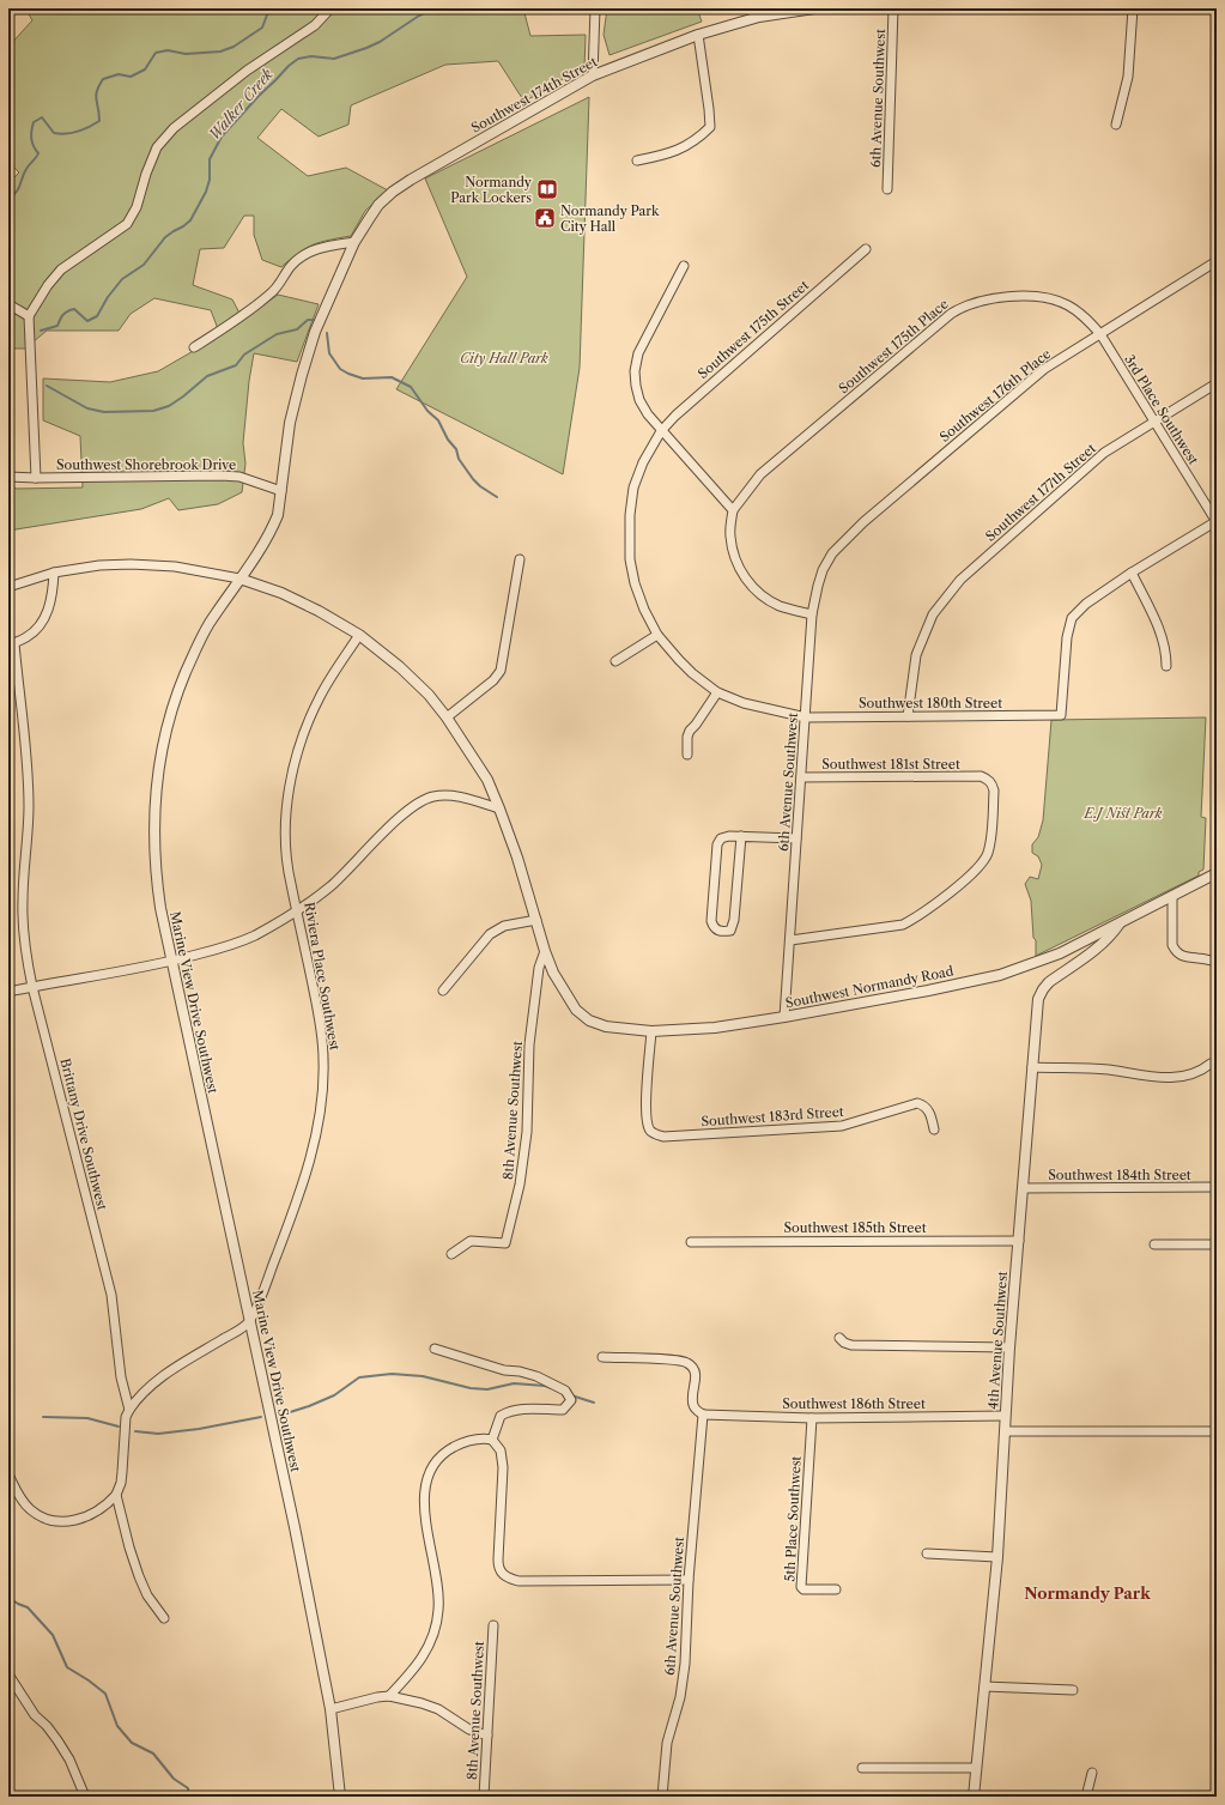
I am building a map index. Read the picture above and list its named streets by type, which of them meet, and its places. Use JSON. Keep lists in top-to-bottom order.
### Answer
{
  "streets": {
    "street": [
      "Southwest 174th Street",
      "6th Avenue Southwest",
      "Southwest 175th Street",
      "Southwest 175th Place",
      "Southwest 176th Place",
      "3rd Place Southwest",
      "Southwest Shorebrook Drive",
      "Southwest 177th Street",
      "Southwest 180th Street",
      "Southwest 181st Street",
      "Riviera Place Southwest",
      "Southwest Normandy Road",
      "Marine View Drive Southwest",
      "8th Avenue Southwest",
      "Southwest 183rd Street",
      "Brittany Drive Southwest",
      "Southwest 184th Street",
      "Southwest 185th Street",
      "4th Avenue Southwest",
      "Southwest 186th Street",
      "5th Place Southwest"
    ]
  },
  "crossings": [
    ["Southwest 174th Street", "Marine View Drive Southwest"],
    ["6th Avenue Southwest", "Southwest 176th Place"],
    ["6th Avenue Southwest", "Southwest 180th Street"],
    ["6th Avenue Southwest", "Southwest 181st Street"],
    ["6th Avenue Southwest", "Southwest Normandy Road"],
    ["6th Avenue Southwest", "Southwest 186th Street"],
    ["Southwest 175th Street", "Southwest 180th Street"],
    ["Southwest 175th Place", "Southwest 176th Place"],
    ["Southwest 175th Place", "3rd Place Southwest"],
    ["Southwest 176th Place", "3rd Place Southwest"],
    ["3rd Place Southwest", "Southwest 177th Street"],
    ["Southwest Shorebrook Drive", "Marine View Drive Southwest"],
    ["Southwest 177th Street", "Southwest 180th Street"],
    ["Riviera Place Southwest", "Southwest Normandy Road"],
    ["Riviera Place Southwest", "Marine View Drive Southwest"],
    ["Southwest Normandy Road", "Marine View Drive Southwest"],
    ["Southwest Normandy Road", "8th Avenue Southwest"],
    ["Southwest Normandy Road", "Southwest 183rd Street"],
    ["Southwest Normandy Road", "4th Avenue Southwest"],
    ["Southwest 184th Street", "4th Avenue Southwest"],
    ["Southwest 185th Street", "4th Avenue Southwest"],
    ["4th Avenue Southwest", "Southwest 186th Street"],
    ["Southwest 186th Street", "5th Place Southwest"]
  ],
  "districts": ["Normandy Park"],
  "water": ["Walker Creek"],
  "parks": ["City Hall Park", "E.J Nist Park"],
  "places": {
    "library": ["Normandy Park Lockers"],
    "public building": ["Normandy Park City Hall"]
  }
}
